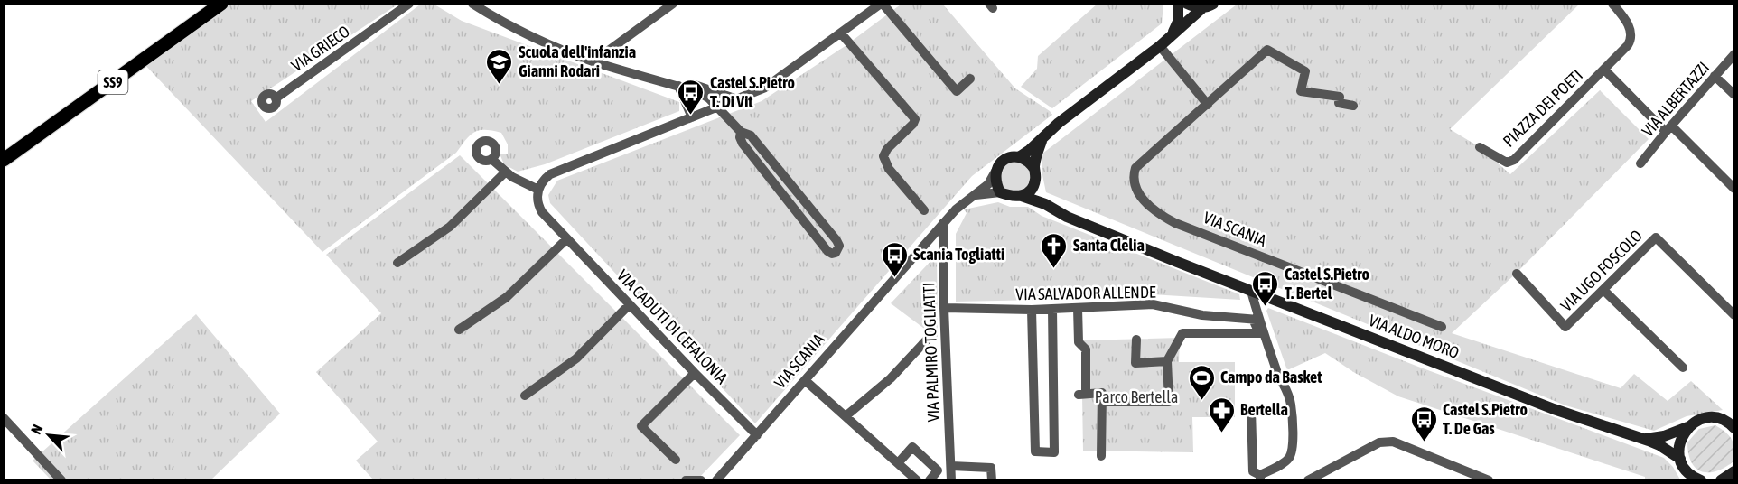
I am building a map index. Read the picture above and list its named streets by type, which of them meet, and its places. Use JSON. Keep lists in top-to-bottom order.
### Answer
{
  "streets": {
    "main road": ["SS9", "VIA SCANIA", "VIA ALDO MORO"],
    "street": [
      "VIA GRIECO",
      "VIA ALBERTAZZI",
      "PIAZZA DEI POETI",
      "VIA UGO FOSCOLO",
      "VIA SALVADOR ALLENDE",
      "VIA CADUTI DI CEFALONIA",
      "VIA PALMIRO TOGLIATTI"
    ]
  },
  "crossings": [
    ["VIA ALBERTAZZI", "PIAZZA DEI POETI"],
    ["VIA SCANIA", "VIA CADUTI DI CEFALONIA"],
    ["VIA SCANIA", "VIA ALDO MORO"],
    ["VIA SCANIA", "VIA PALMIRO TOGLIATTI"],
    ["VIA SALVADOR ALLENDE", "VIA PALMIRO TOGLIATTI"]
  ],
  "parks": ["Parco Bertella"],
  "places": {
    "school or university": ["Scuola dell'infanzia Gianni Rodari"],
    "bus stop": [
      "Castel S.Pietro T. Di Vit",
      "Scania Togliatti",
      "Castel S.Pietro T. Bertel",
      "Castel S.Pietro T. De Gas"
    ],
    "church": ["Santa Clelia"],
    "sports": ["Campo da Basket"],
    "pharmacy": ["Bertella"]
  },
  "north": "top left"
}
